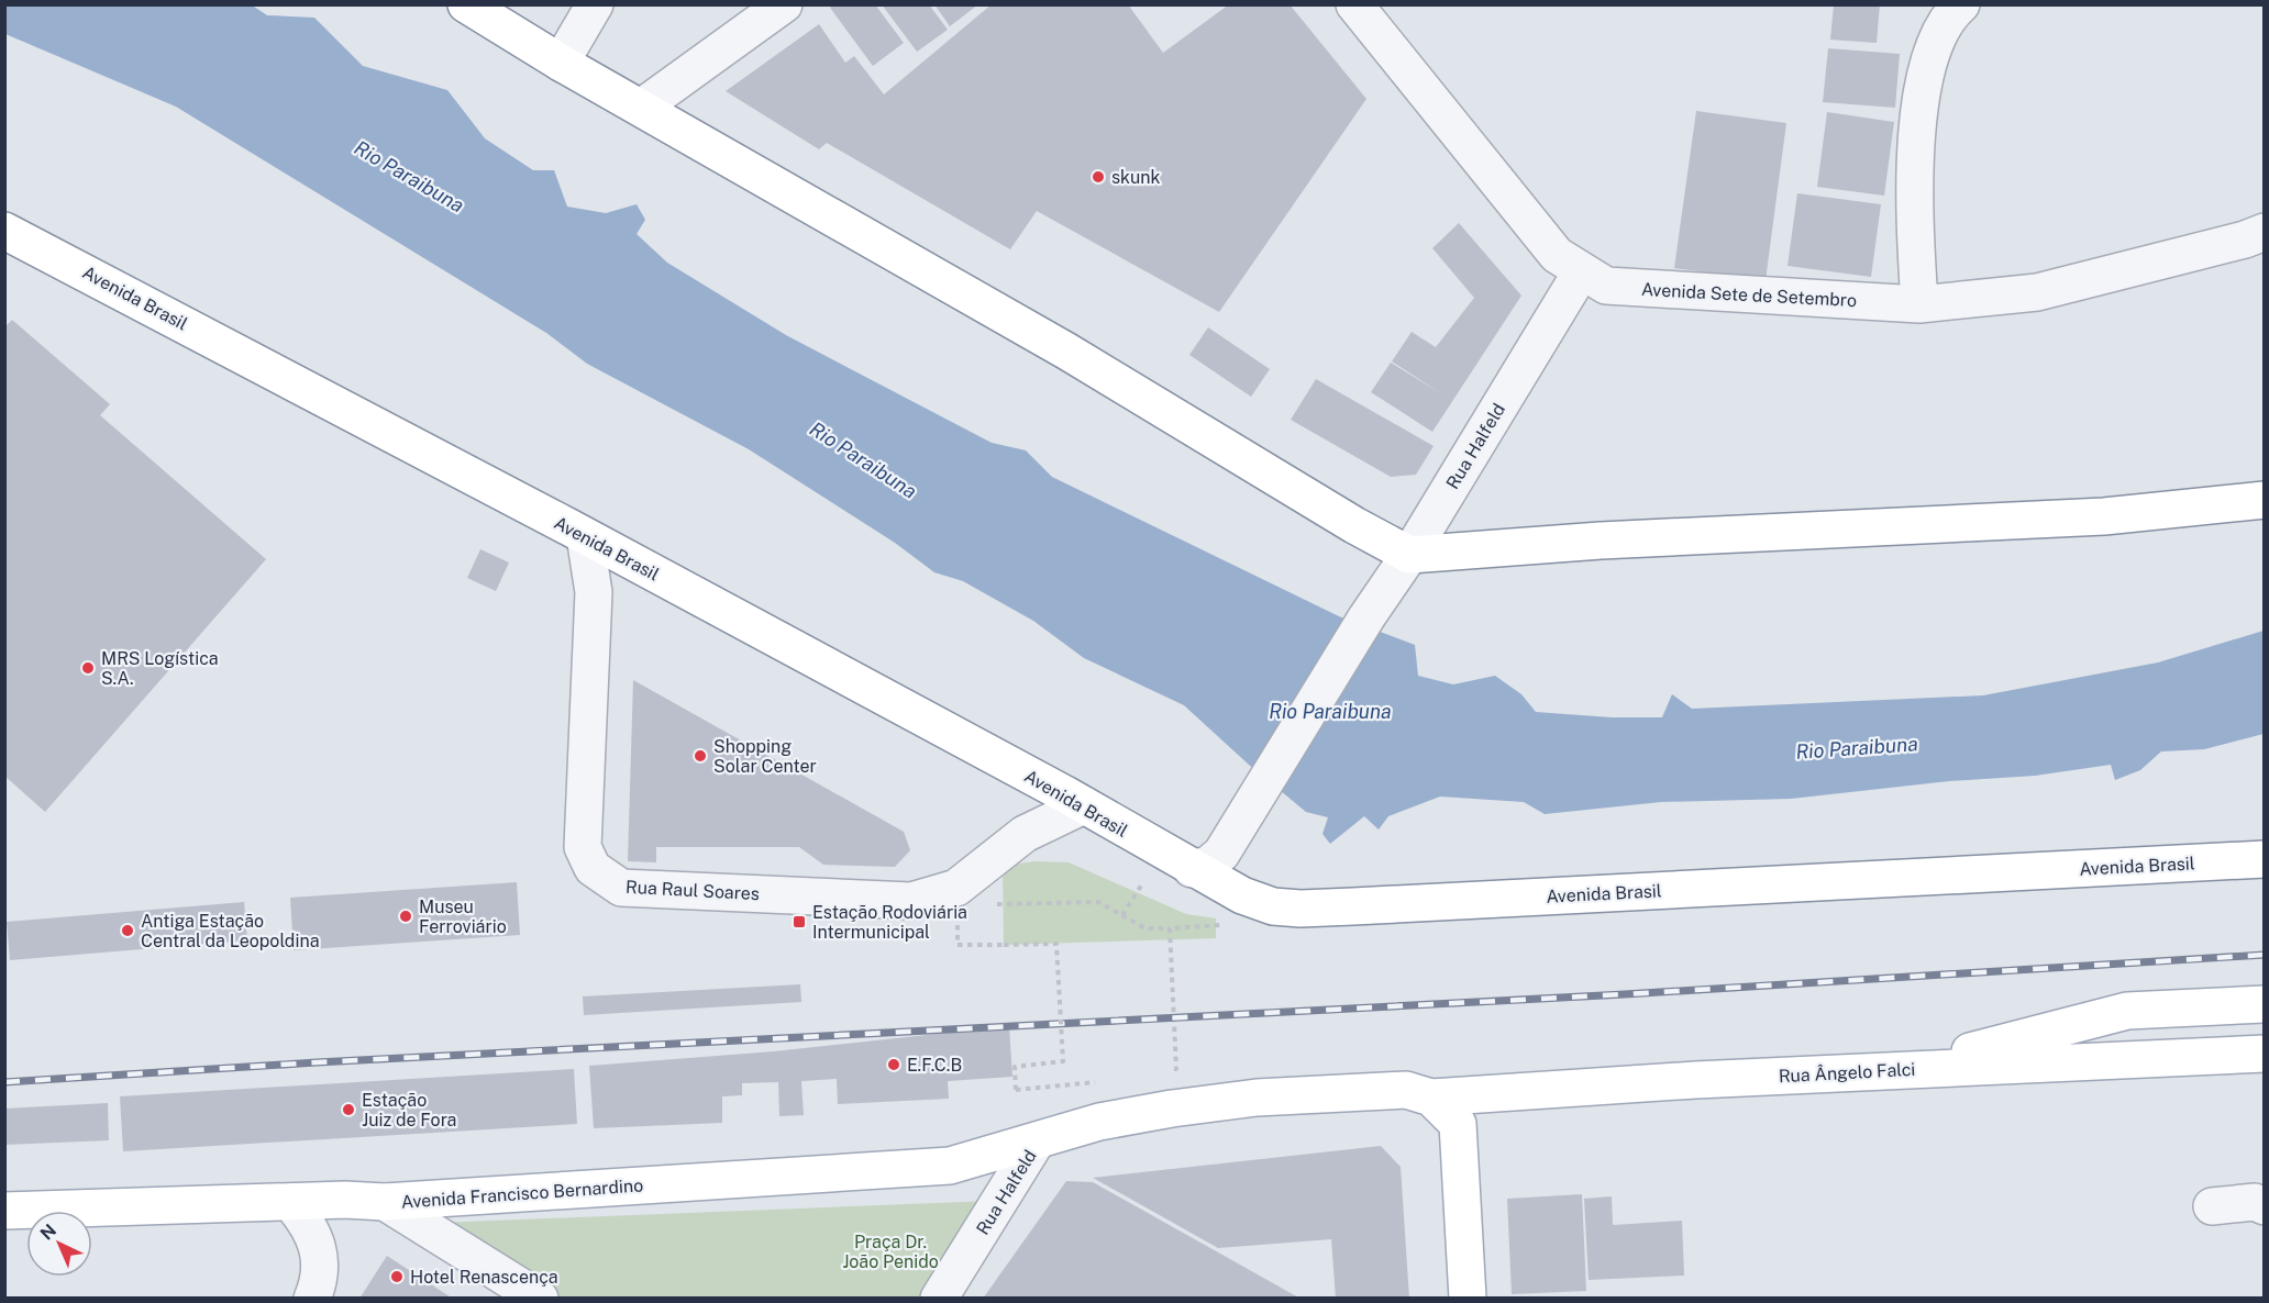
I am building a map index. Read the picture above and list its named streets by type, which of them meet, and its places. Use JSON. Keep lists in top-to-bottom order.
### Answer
{
  "streets": {
    "main road": ["Avenida Brasil", "Rua Ângelo Falci", "Avenida Francisco Bernardino"],
    "street": ["Avenida Sete de Setembro", "Rua Halfeld", "Rua Raul Soares"]
  },
  "crossings": [
    ["Avenida Sete de Setembro", "Rua Halfeld"],
    ["Avenida Brasil", "Rua Halfeld"],
    ["Avenida Brasil", "Rua Raul Soares"],
    ["Rua Halfeld", "Rua Ângelo Falci"],
    ["Rua Halfeld", "Avenida Francisco Bernardino"],
    ["Rua Ângelo Falci", "Avenida Francisco Bernardino"]
  ],
  "water": ["Rio Paraibuna"],
  "parks": ["Praça Dr. João Penido"],
  "places": {
    "other": [
      "skunk",
      "MRS Logística S.A.",
      "Shopping Solar Center",
      "Museu Ferroviário",
      "Antiga Estação Central da Leopoldina",
      "E.F.C.B",
      "Estação Juiz de Fora",
      "Hotel Renascença"
    ],
    "transit": ["Estação Rodoviária Intermunicipal"]
  },
  "north": "top left"
}
